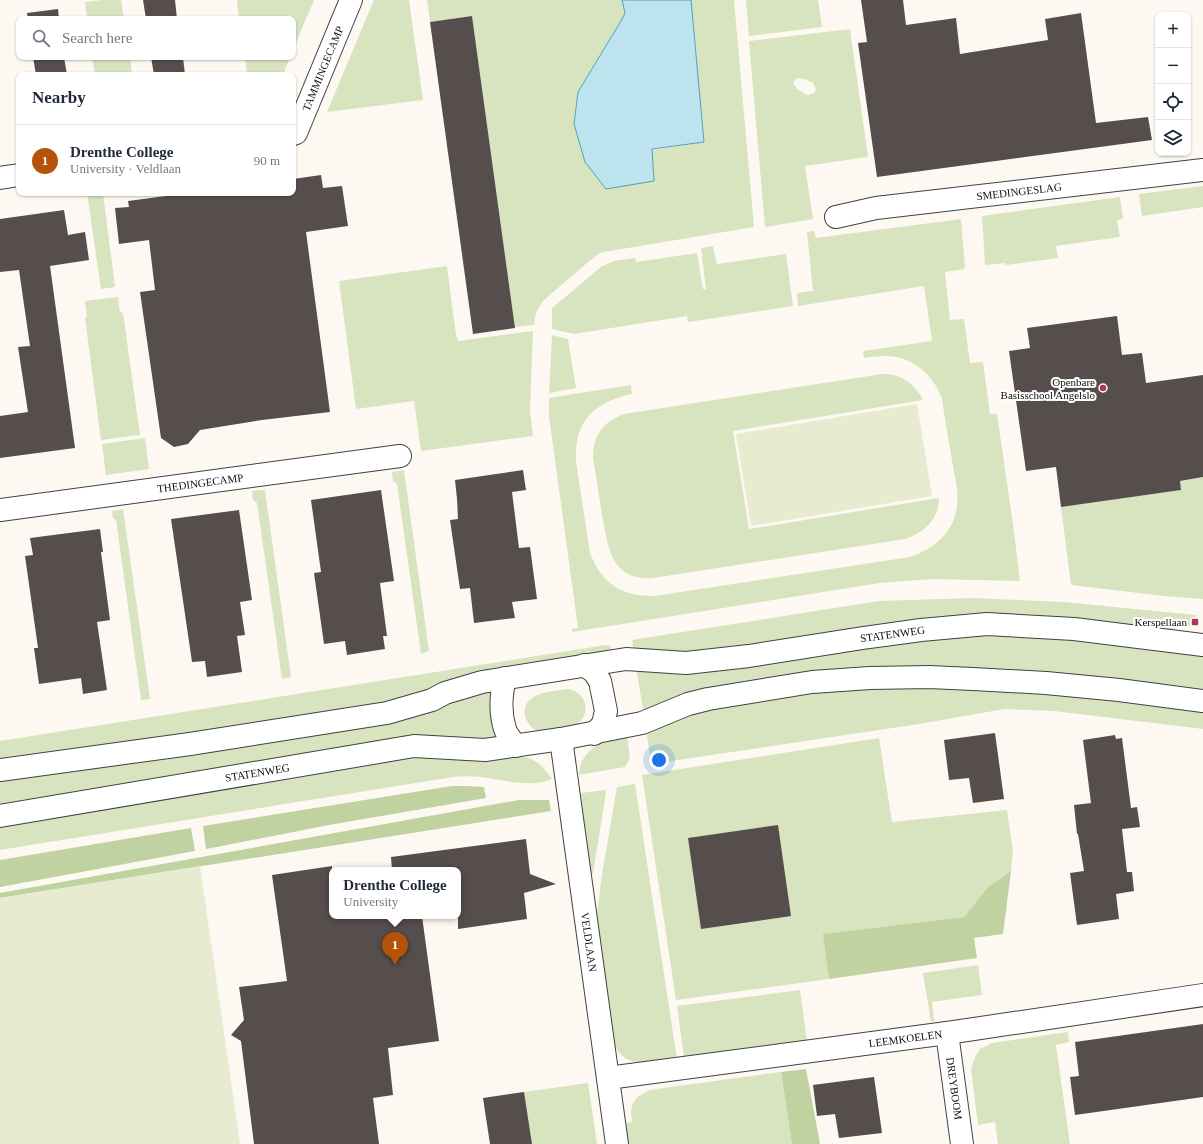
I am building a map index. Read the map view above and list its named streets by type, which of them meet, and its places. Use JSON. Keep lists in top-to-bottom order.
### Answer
{
  "streets": {
    "street": [
      "TAMMINGECAMP",
      "SMEDINGESLAG",
      "THEDINGECAMP",
      "STATENWEG",
      "VELDLAAN",
      "LEEMKOELEN",
      "DREYBOOM"
    ]
  },
  "crossings": [
    ["STATENWEG", "VELDLAAN"],
    ["VELDLAAN", "LEEMKOELEN"],
    ["LEEMKOELEN", "DREYBOOM"]
  ],
  "places": {
    "other": ["Openbare Basisschool Angelslo"],
    "transit": ["Kerspellaan"]
  },
  "page": {
    "map_buttons": ["+", "−"],
    "search": "Search here",
    "heading": "Nearby",
    "list": [
      {
        "mark": "1",
        "name": "Drenthe College",
        "note": "University · Veldlaan",
        "value": "90 m"
      }
    ],
    "popup": ["Drenthe College", "University"],
    "pins": "1"
  }
}
